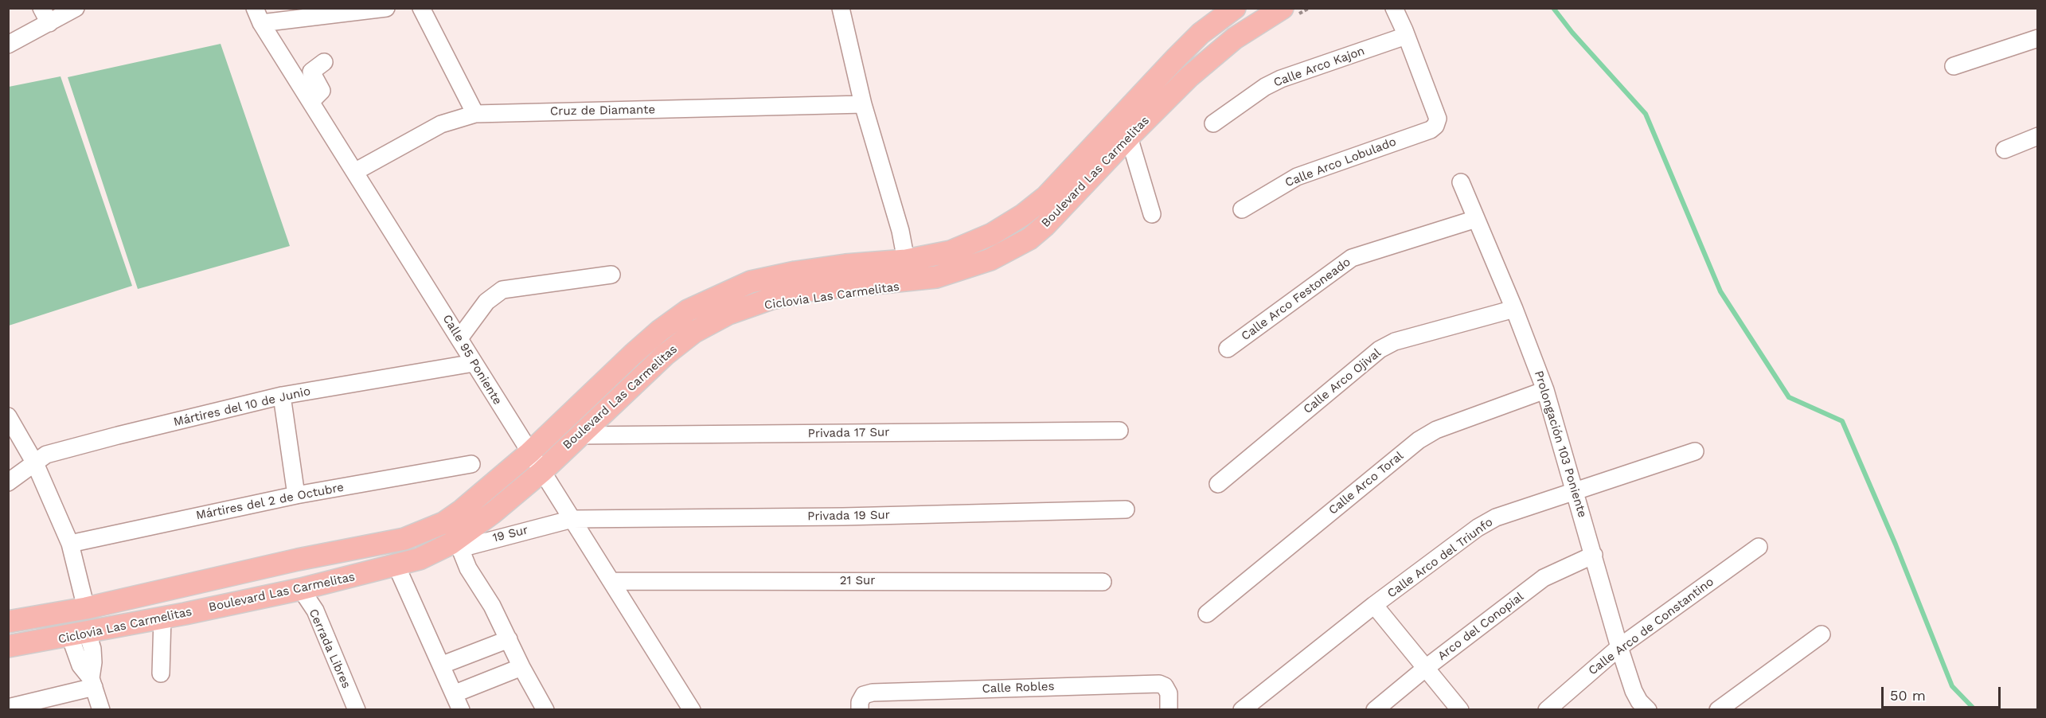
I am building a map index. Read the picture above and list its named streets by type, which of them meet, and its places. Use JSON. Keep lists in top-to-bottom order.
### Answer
{
  "streets": {
    "main road": ["Boulevard Las Carmelitas"],
    "street": [
      "Calle Arco Kajon",
      "Cruz de Diamante",
      "Calle Arco Lobulado",
      "Calle Arco Festoneado",
      "Calle 95 Poniente",
      "Calle Arco Ojival",
      "Mártires del 10 de Junio",
      "Privada 17 Sur",
      "Prolongación 103 Poniente",
      "Calle Arco Toral",
      "Mártires del 2 de Octubre",
      "Privada 19 Sur",
      "19 Sur",
      "Calle Arco del Triunfo",
      "21 Sur",
      "Arco del Conopial",
      "Calle Arco de Constantino",
      "Cerrada Libres",
      "Calle Robles"
    ]
  },
  "crossings": [
    ["Calle Arco Kajon", "Calle Arco Lobulado"],
    ["Cruz de Diamante", "Calle 95 Poniente"],
    ["Boulevard Las Carmelitas", "Calle 95 Poniente"],
    ["Boulevard Las Carmelitas", "Privada 17 Sur"],
    ["Boulevard Las Carmelitas", "19 Sur"],
    ["Boulevard Las Carmelitas", "Cerrada Libres"],
    ["Calle Arco Festoneado", "Prolongación 103 Poniente"],
    ["Calle 95 Poniente", "Mártires del 10 de Junio"],
    ["Calle 95 Poniente", "Privada 19 Sur"],
    ["Calle 95 Poniente", "19 Sur"],
    ["Calle 95 Poniente", "21 Sur"],
    ["Calle Arco Ojival", "Prolongación 103 Poniente"],
    ["Prolongación 103 Poniente", "Calle Arco Toral"],
    ["Prolongación 103 Poniente", "Calle Arco del Triunfo"],
    ["Prolongación 103 Poniente", "Arco del Conopial"],
    ["Prolongación 103 Poniente", "Calle Arco de Constantino"],
    ["Privada 19 Sur", "19 Sur"]
  ],
  "scale_bar": "50 m"
}
